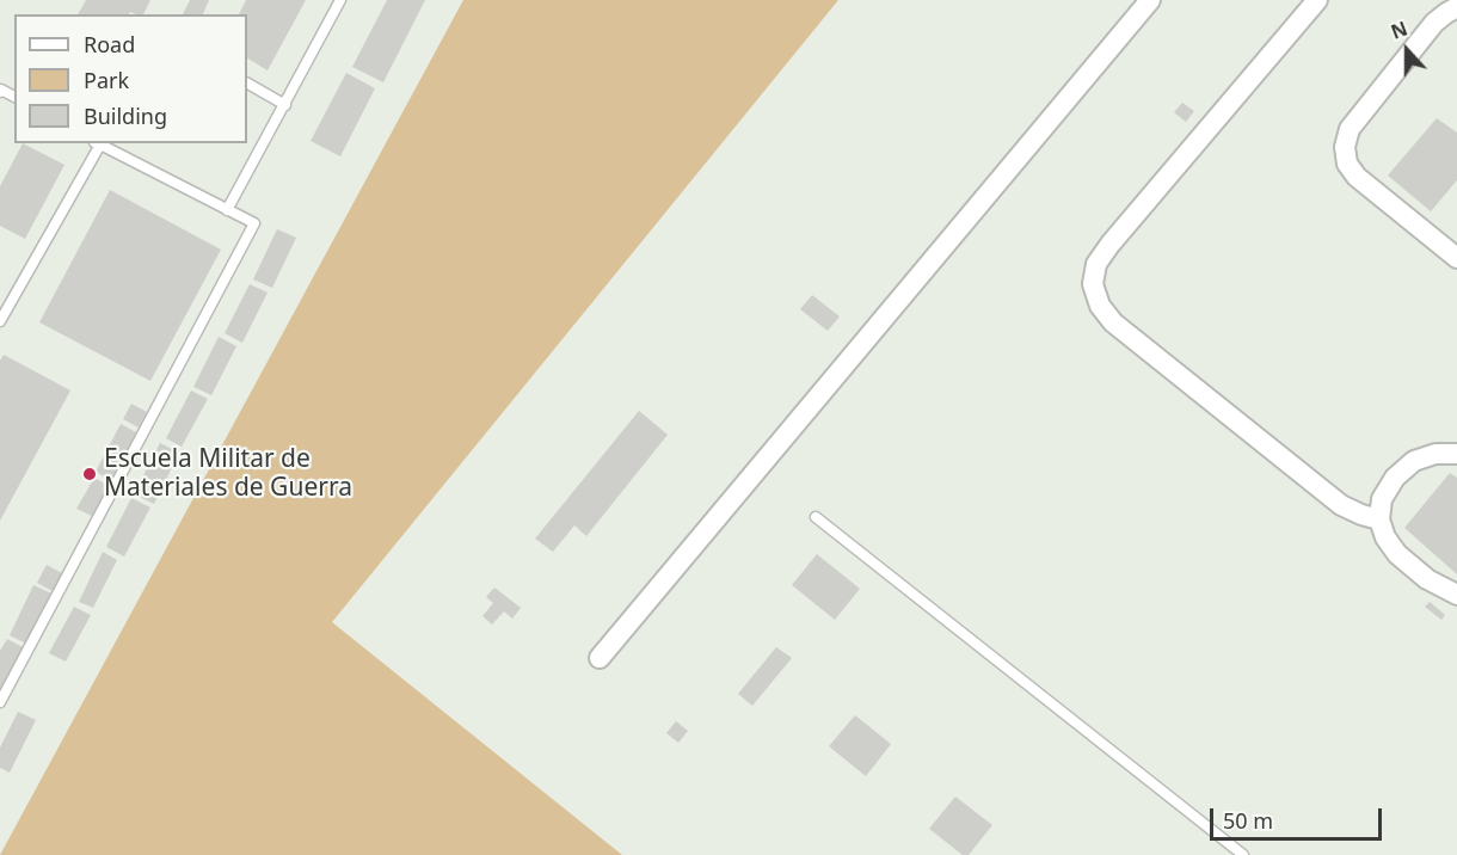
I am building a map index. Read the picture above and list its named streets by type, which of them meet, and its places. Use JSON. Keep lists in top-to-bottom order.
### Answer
{
  "places": ["Escuela Militar de Materiales de Guerra"],
  "legend": ["Road", "Park", "Building"],
  "scale_bar": "50 m",
  "north": "top"
}
